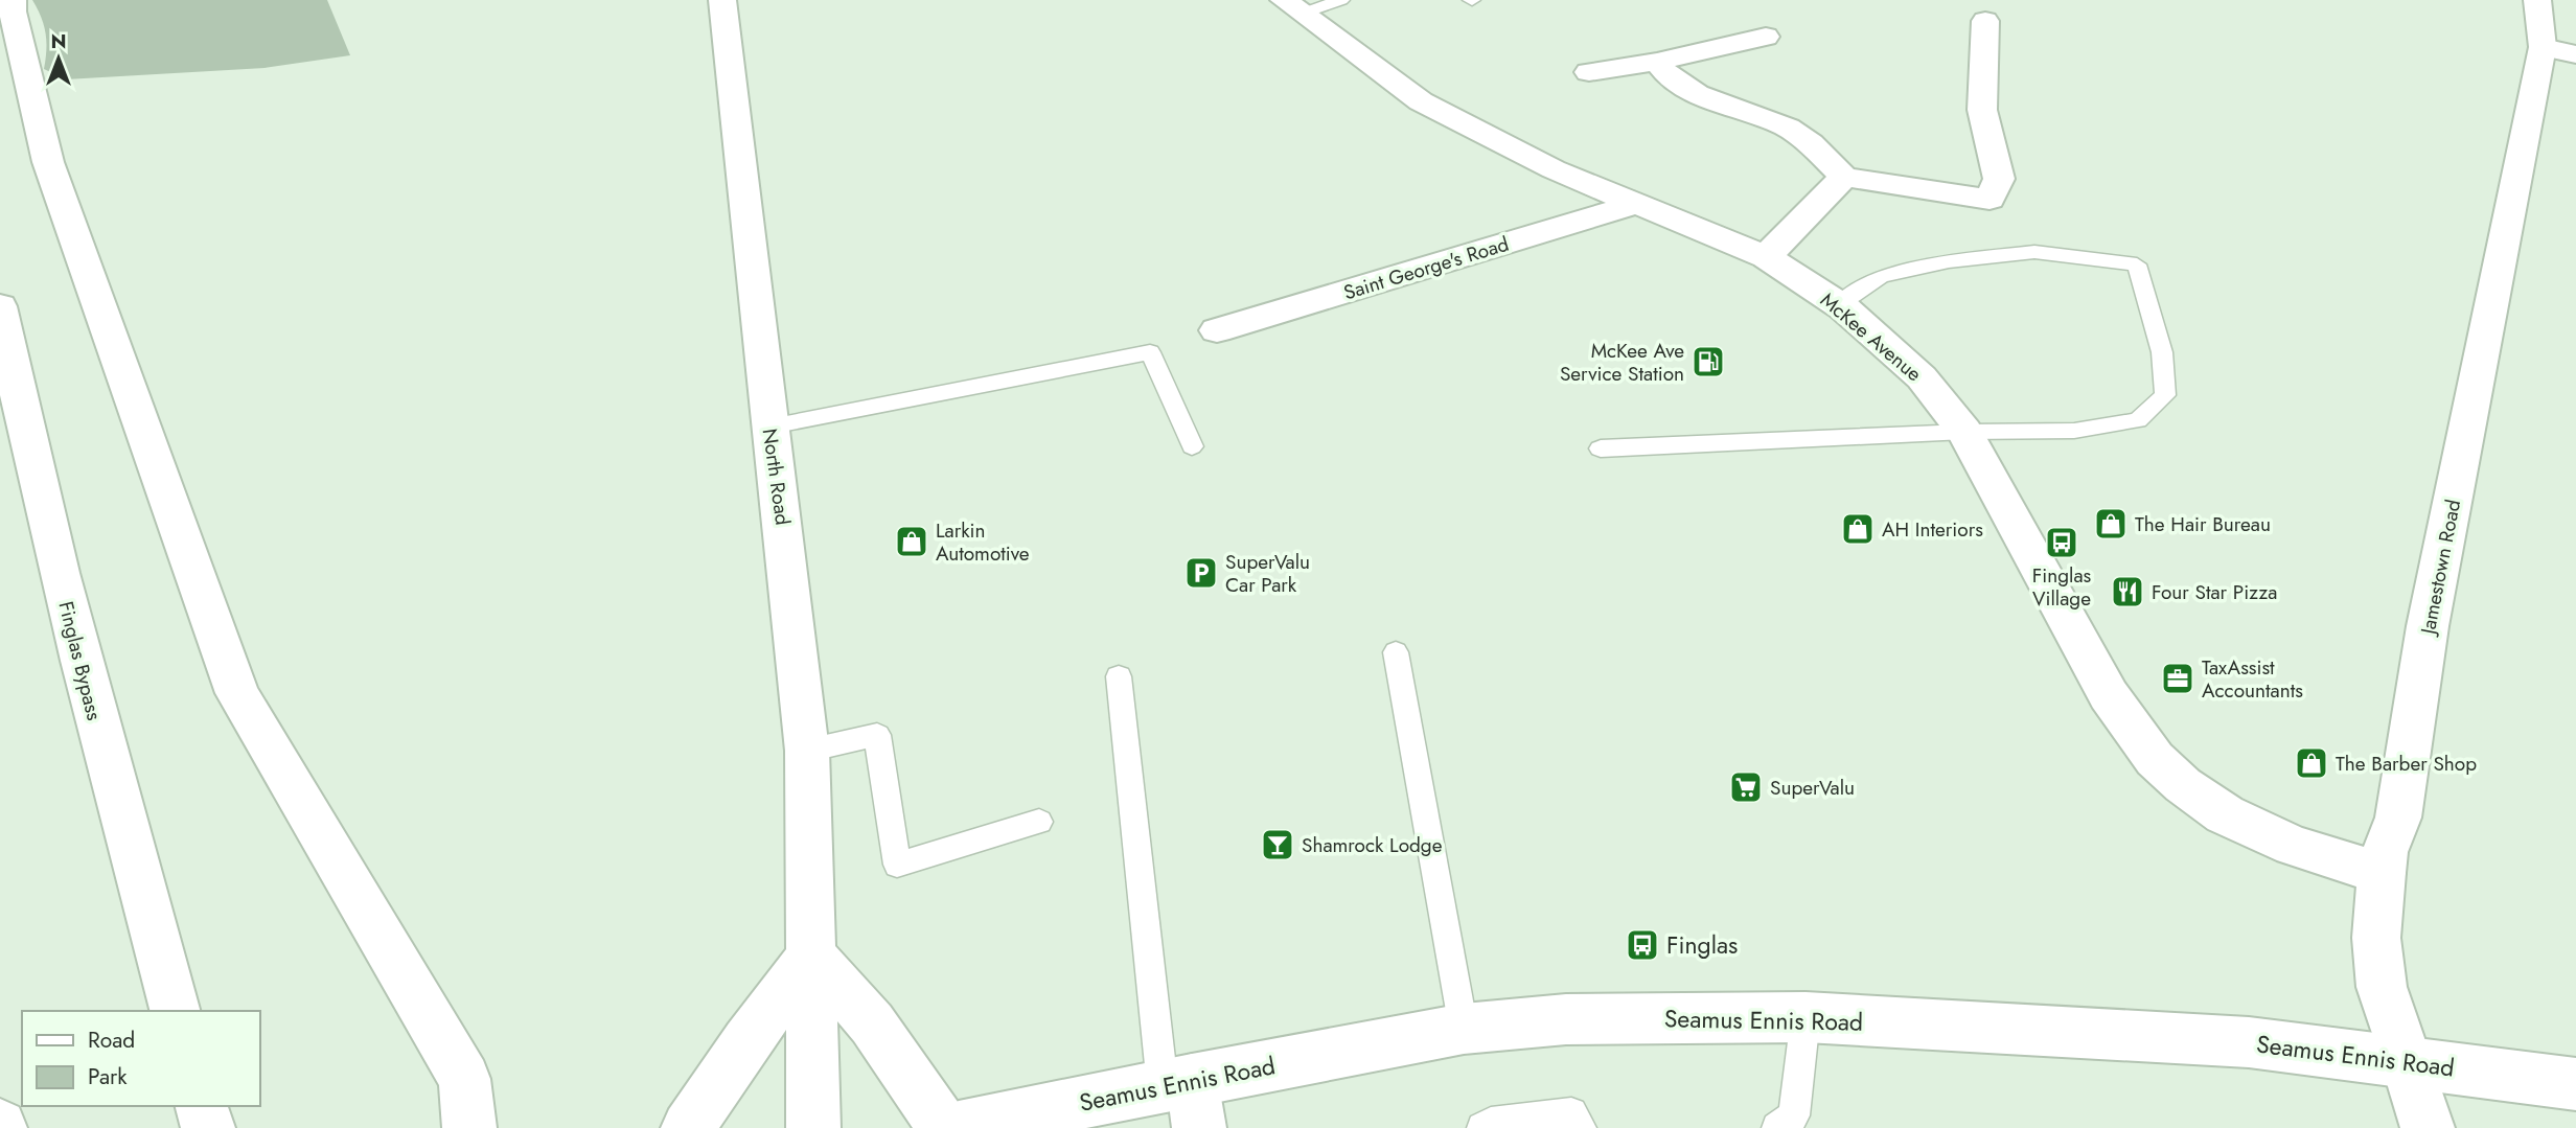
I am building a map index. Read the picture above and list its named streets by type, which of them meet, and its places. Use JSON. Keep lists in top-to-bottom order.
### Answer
{
  "streets": {
    "street": [
      "Saint George's Road",
      "McKee Avenue",
      "North Road",
      "Jamestown Road",
      "Finglas Bypass",
      "Seamus Ennis Road"
    ]
  },
  "crossings": [
    ["Saint George's Road", "McKee Avenue"],
    ["McKee Avenue", "Jamestown Road"],
    ["Jamestown Road", "Seamus Ennis Road"]
  ],
  "places": {
    "fuel station": ["McKee Ave Service Station"],
    "shop": [
      "The Hair Bureau",
      "AH Interiors",
      "Larkin Automotive",
      "The Barber Shop"
    ],
    "bus stop": ["Finglas Village", "Finglas"],
    "parking": ["SuperValu Car Park"],
    "restaurant": ["Four Star Pizza"],
    "office": ["TaxAssist Accountants"],
    "supermarket": ["SuperValu"],
    "bar": ["Shamrock Lodge"]
  },
  "legend": ["Road", "Park"],
  "north": "top"
}
